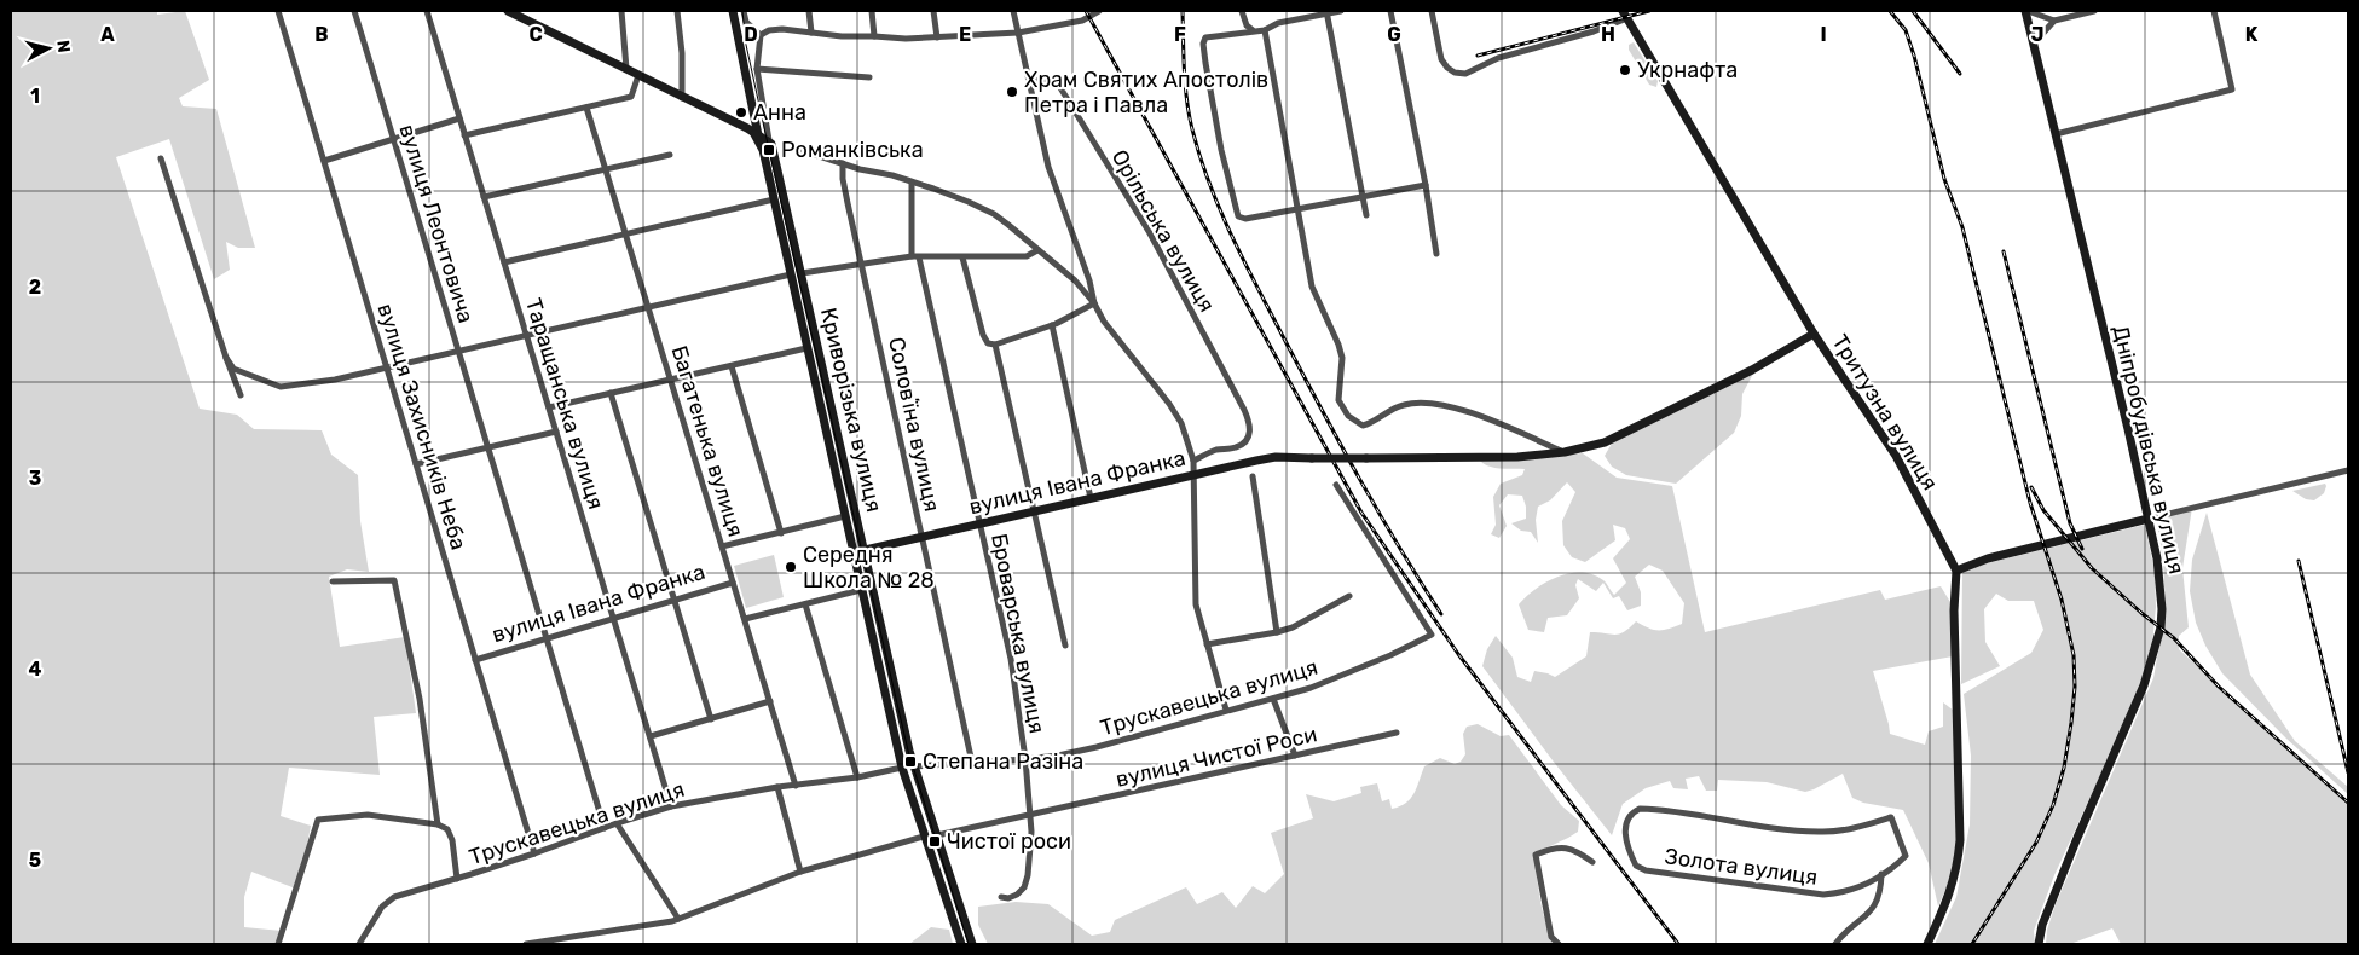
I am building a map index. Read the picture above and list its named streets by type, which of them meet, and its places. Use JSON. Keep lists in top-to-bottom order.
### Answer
{
  "streets": {
    "main road": [
      "Криворізька вулиця",
      "Тритузна вулиця",
      "Дніпробудівська вулиця",
      "вулиця Івана Франка"
    ],
    "street": [
      "вулиця Леонтовича",
      "Орільська вулиця",
      "Таращанська вулиця",
      "Соловʼїна вулиця",
      "вулиця Захисників Неба",
      "Багатенька вулиця",
      "Броварська вулиця",
      "Трускавецька вулиця",
      "вулиця Чистої Роси",
      "Золота вулиця"
    ]
  },
  "crossings": [
    ["вулиця Леонтовича", "вулиця Івана Франка"],
    ["вулиця Леонтовича", "Трускавецька вулиця"],
    ["Таращанська вулиця", "вулиця Івана Франка"],
    ["Таращанська вулиця", "Трускавецька вулиця"],
    ["Криворізька вулиця", "вулиця Івана Франка"],
    ["Криворізька вулиця", "Трускавецька вулиця"],
    ["Криворізька вулиця", "вулиця Чистої Роси"],
    ["Тритузна вулиця", "вулиця Івана Франка"],
    ["Соловʼїна вулиця", "вулиця Івана Франка"],
    ["Соловʼїна вулиця", "Трускавецька вулиця"],
    ["вулиця Захисників Неба", "вулиця Івана Франка"],
    ["вулиця Захисників Неба", "Трускавецька вулиця"],
    ["Багатенька вулиця", "вулиця Івана Франка"],
    ["Багатенька вулиця", "Трускавецька вулиця"],
    ["вулиця Івана Франка", "Броварська вулиця"],
    ["Броварська вулиця", "Трускавецька вулиця"],
    ["Броварська вулиця", "вулиця Чистої Роси"]
  ],
  "places": {
    "other": [
      "Укрнафта",
      "Храм Святих Апостолів Петра і Павла",
      "Анна",
      "Середня Школа № 28"
    ],
    "transit": ["Романківська", "Степана Разіна", "Чистої роси"]
  },
  "north": "right",
  "grid": {
    "columns": [
      "A",
      "B",
      "C",
      "D",
      "E",
      "F",
      "G",
      "H",
      "I",
      "J",
      "K"
    ],
    "rows": [
      "1",
      "2",
      "3",
      "4",
      "5"
    ]
  }
}
